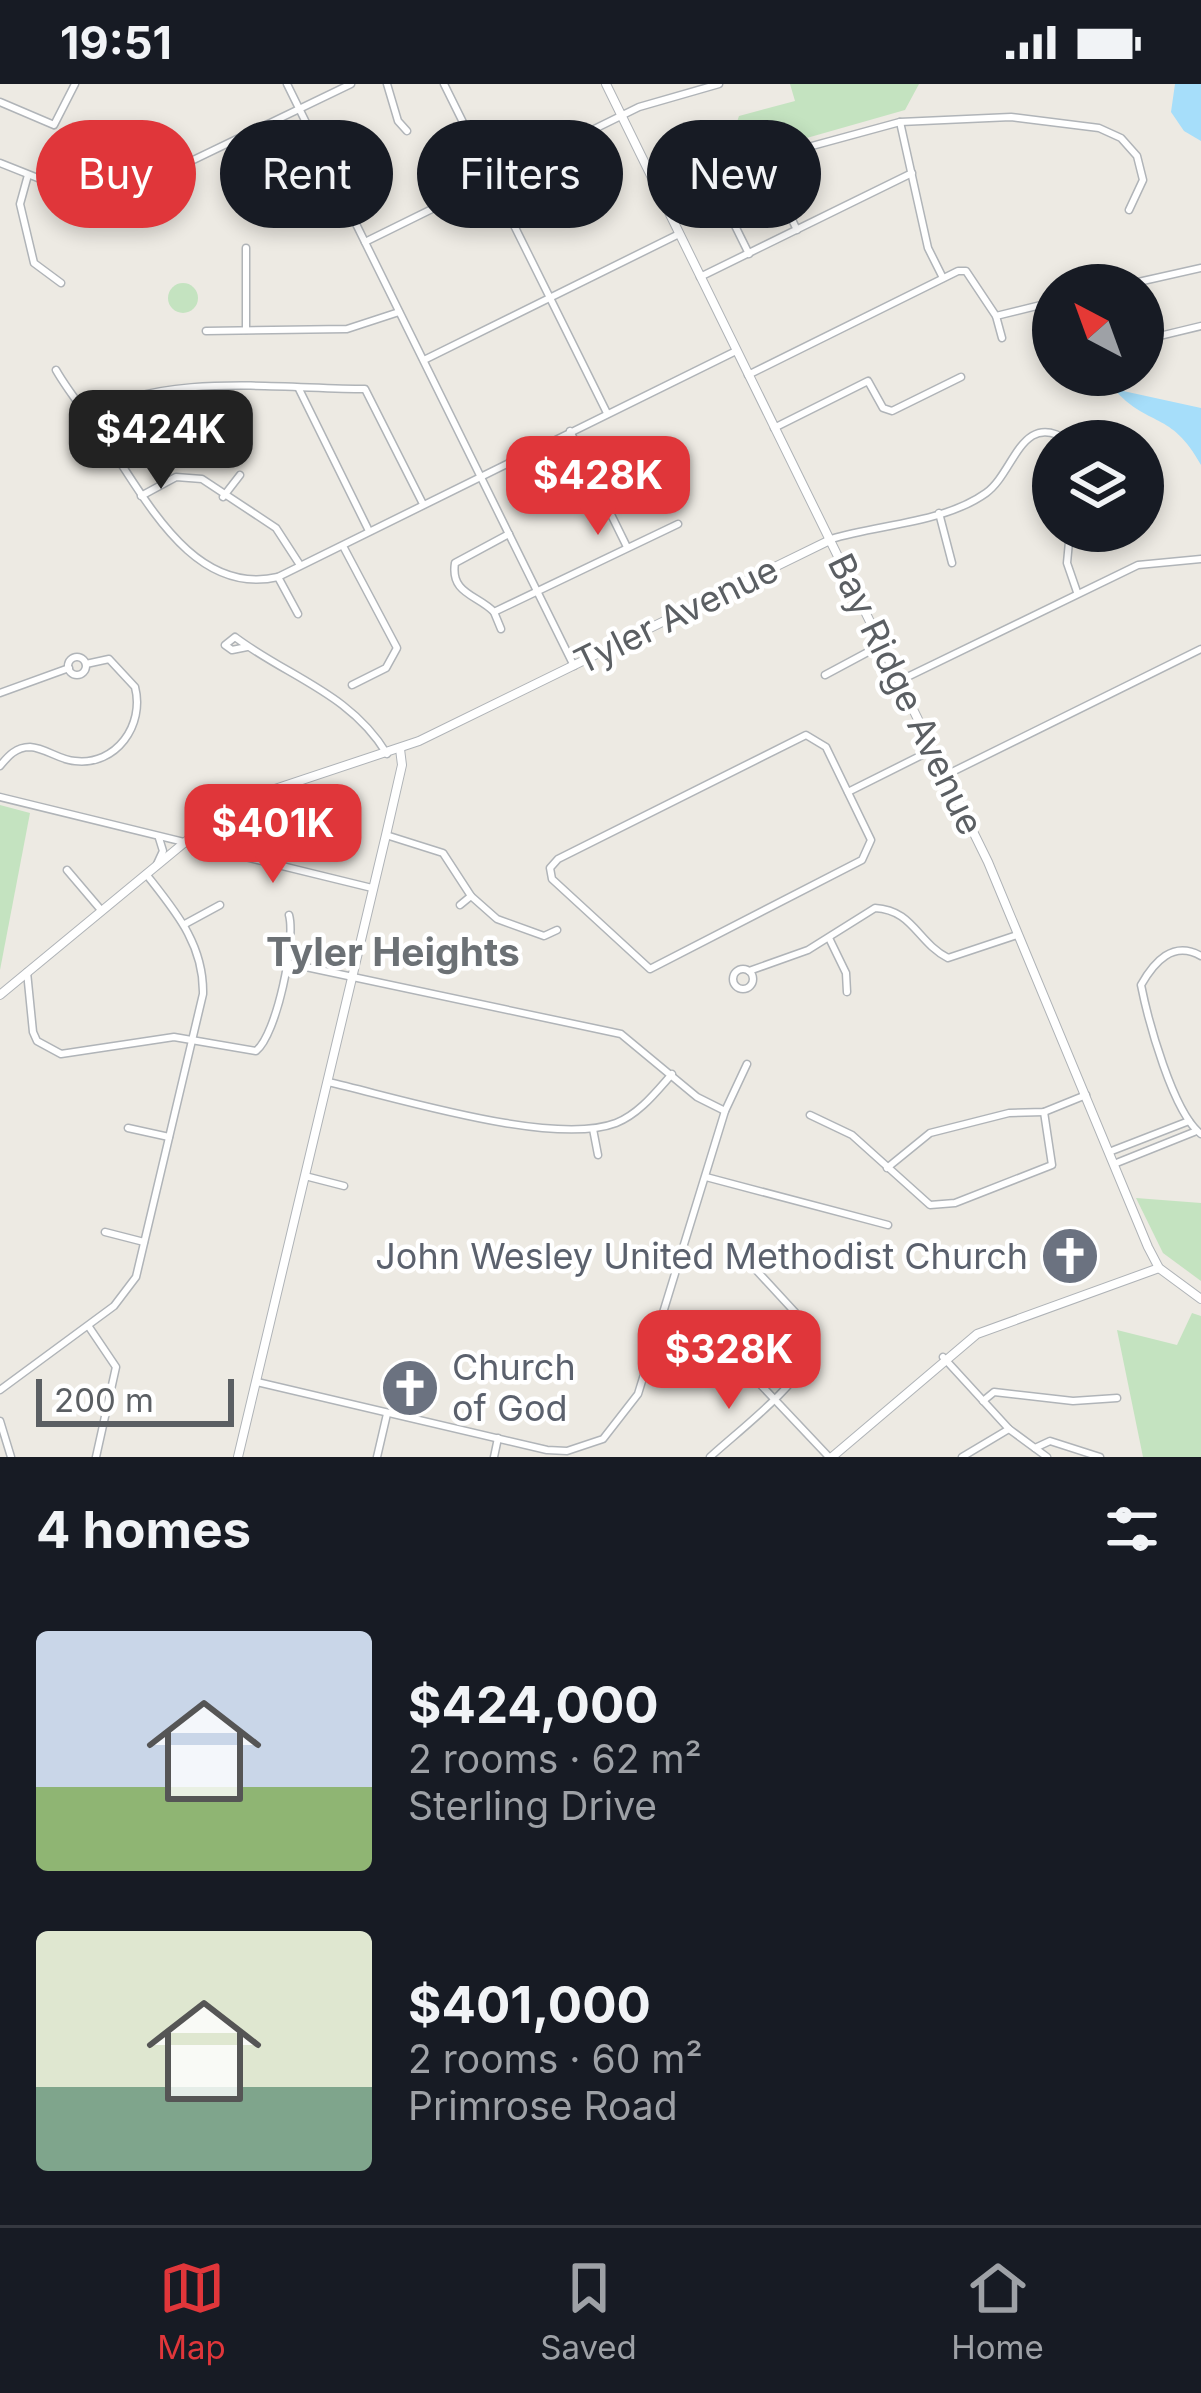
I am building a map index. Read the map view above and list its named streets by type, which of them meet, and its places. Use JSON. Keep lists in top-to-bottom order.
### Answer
{
  "streets": {
    "street": ["Tyler Avenue", "Bay Ridge Avenue"]
  },
  "crossings": [
    ["Tyler Avenue", "Bay Ridge Avenue"]
  ],
  "districts": ["Tyler Heights"],
  "places": {
    "church": ["John Wesley United Methodist Church", "Church of God"]
  },
  "scale_bar": "200 m",
  "north": "top left",
  "page": {
    "status": "19:51",
    "chip": [
      "Buy",
      "Rent",
      "Filters",
      "New"
    ],
    "price": [
      "$424K",
      "$428K",
      "$401K",
      "$328K"
    ],
    "scale": "200 m",
    "heading": "4 homes",
    "list": [
      {
        "name": "$424,000",
        "note": "2 rooms · 62 m² · Sterling Drive"
      },
      {
        "name": "$401,000",
        "note": "2 rooms · 60 m² · Primrose Road"
      }
    ],
    "tabs": ["Map", "Saved", "Home"]
  }
}
